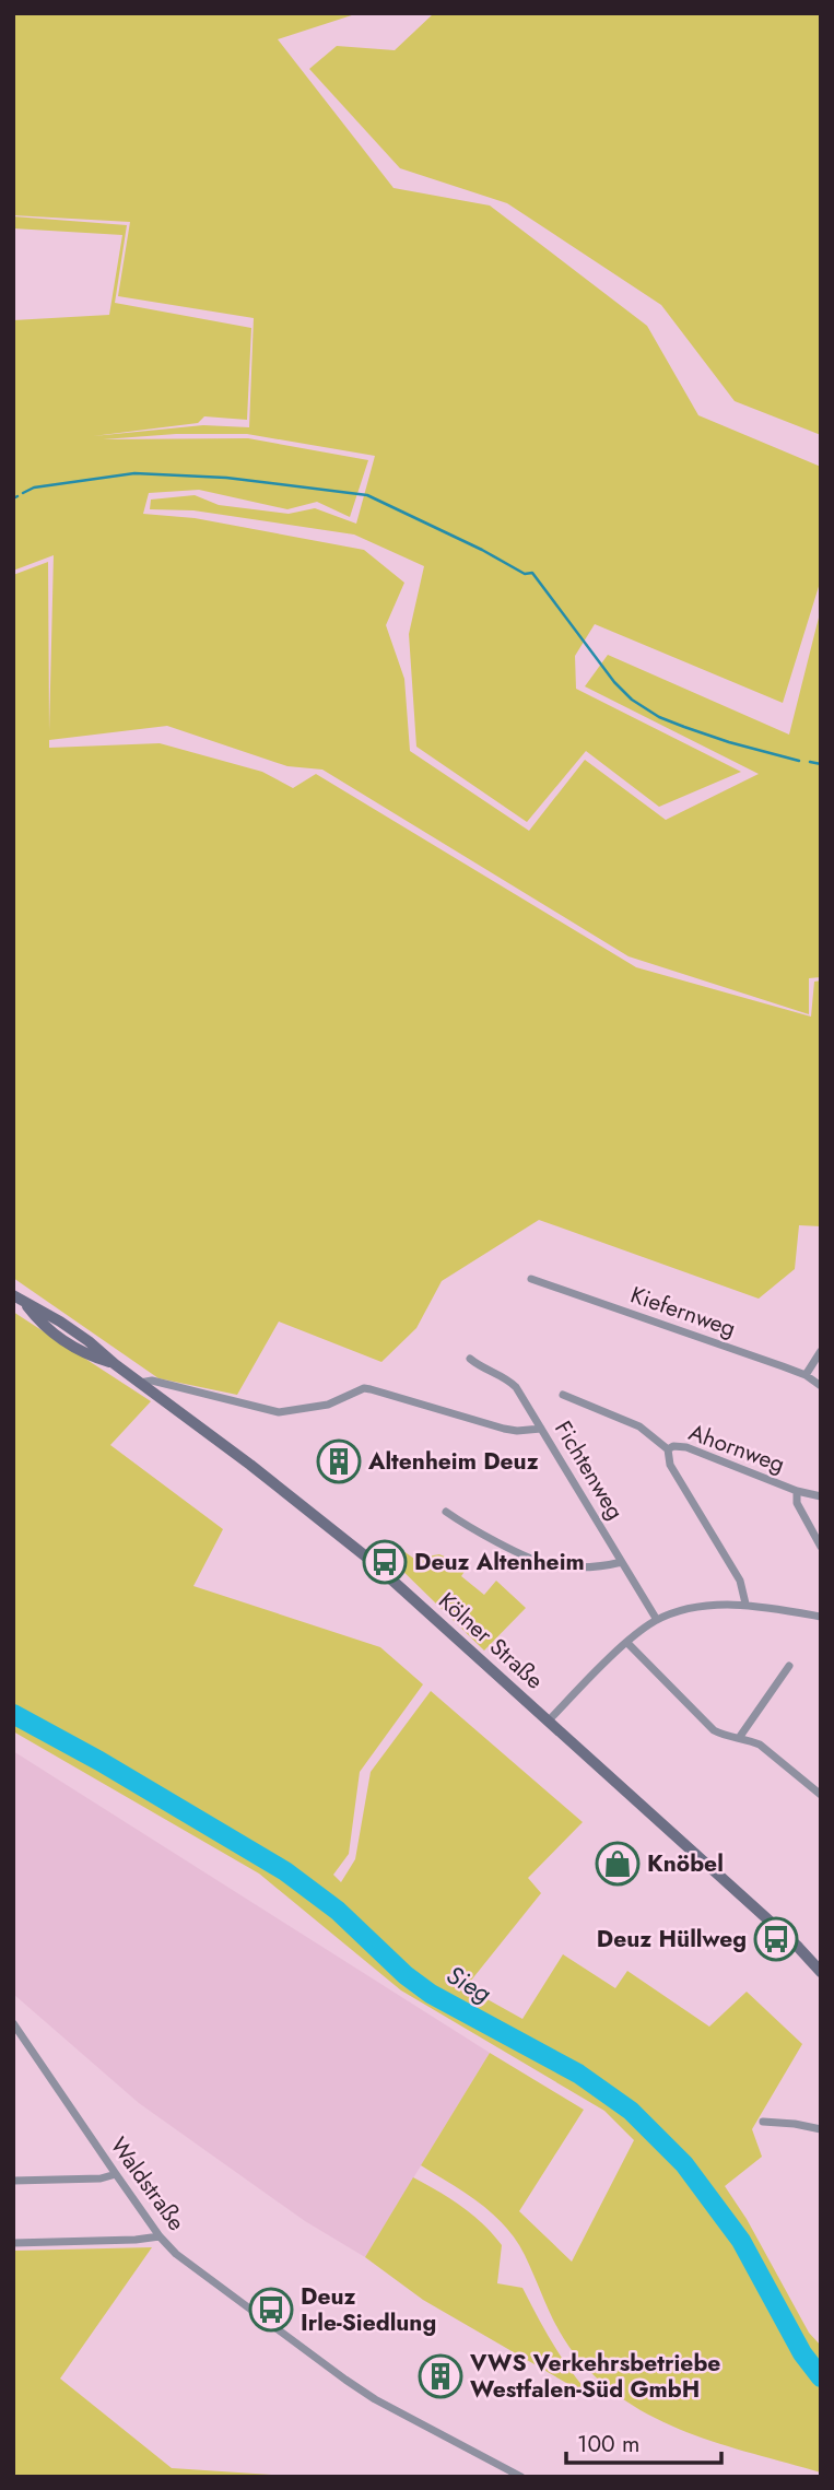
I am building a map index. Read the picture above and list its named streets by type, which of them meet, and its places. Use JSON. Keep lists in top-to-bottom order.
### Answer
{
  "streets": {
    "main road": ["Kölner Straße"],
    "street": [
      "Kiefernweg",
      "Ahornweg",
      "Fichtenweg",
      "Waldstraße"
    ]
  },
  "water": ["Sieg"],
  "places": {
    "building": ["Altenheim Deuz", "VWS Verkehrsbetriebe Westfalen-Süd GmbH"],
    "bus stop": ["Deuz Altenheim", "Deuz Hüllweg", "Deuz Irle-Siedlung"],
    "shop": ["Knöbel"]
  },
  "scale_bar": "100 m"
}
